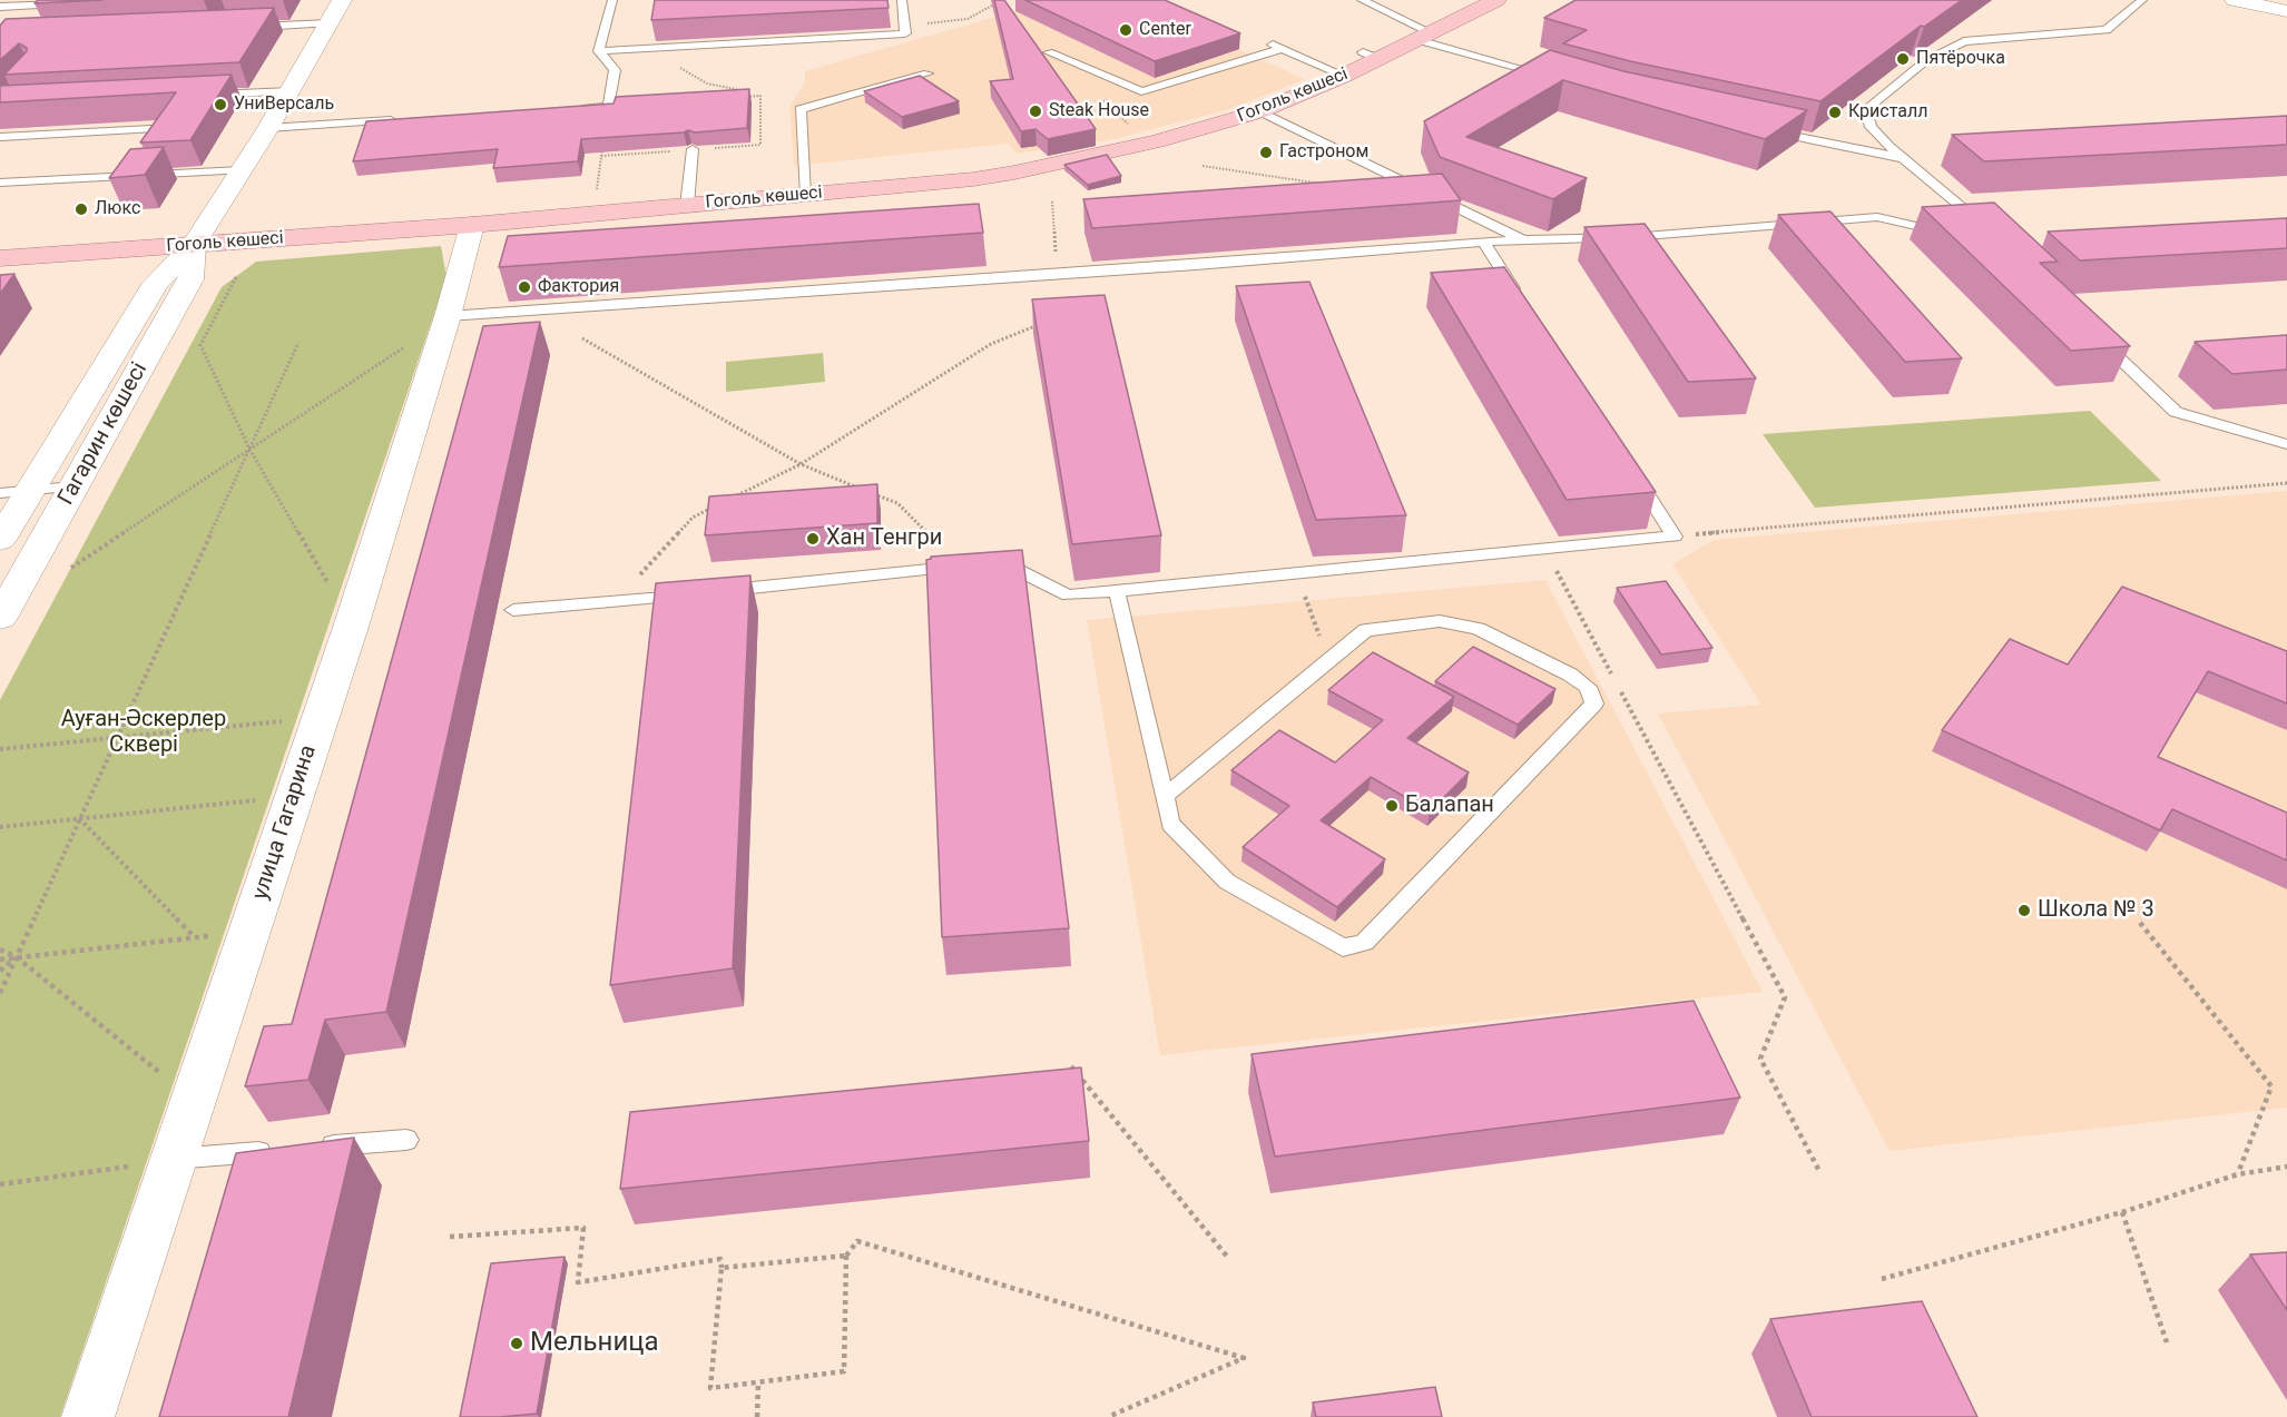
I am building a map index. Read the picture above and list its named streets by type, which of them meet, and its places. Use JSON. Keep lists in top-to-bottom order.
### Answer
{
  "streets": {
    "main road": ["Гоголь көшесі"],
    "street": ["Гагарин көшесі", "улица Гагарина"]
  },
  "crossings": [
    ["Гоголь көшесі", "Гагарин көшесі"],
    ["Гоголь көшесі", "улица Гагарина"]
  ],
  "parks": ["Ауған-Әскерлер Сквері"],
  "places": [
    "Center",
    "Пятёрочка",
    "УниВерсаль",
    "Steak House",
    "Кристалл",
    "Гастроном",
    "Люкс",
    "Фактория",
    "Хан Тенгри",
    "Балапан",
    "Школа № 3",
    "Мельница"
  ]
}
